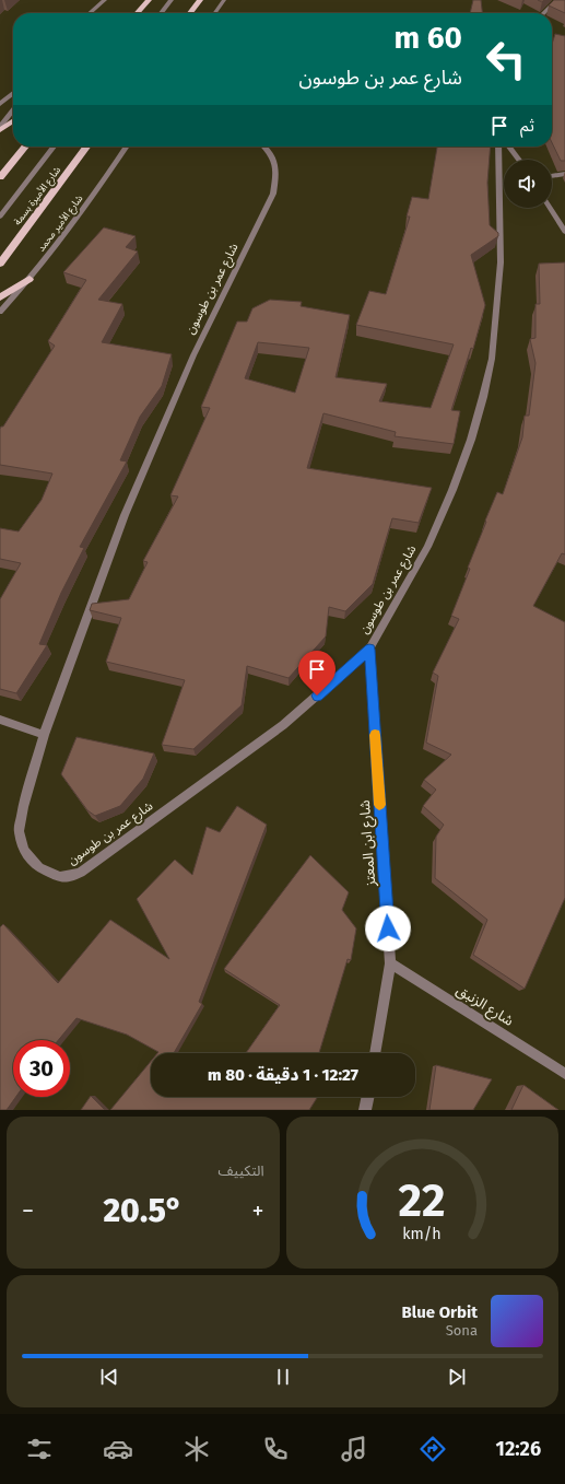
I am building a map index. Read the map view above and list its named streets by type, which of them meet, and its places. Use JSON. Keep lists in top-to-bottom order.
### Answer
{
  "streets": {
    "main road": ["شارع الأميرة بسمة"],
    "street": [
      "شارع الأمير محمد",
      "شارع عمر بن طوسون",
      "شارع ابن المعتز",
      "شارع الزنبق"
    ]
  },
  "crossings": [
    ["شارع عمر بن طوسون", "شارع ابن المعتز"],
    ["شارع ابن المعتز", "شارع الزنبق"]
  ],
  "page": {
    "turn": ["60 m", "شارع عمر بن طوسون"],
    "then": "ثم",
    "limit": "30",
    "trip": "12:27 · 1 دقيقة · 80 m",
    "tile": "التكييف",
    "heat": ["−", "20.5°", "+"],
    "song": ["Blue Orbit", "Sona"],
    "tabs": "12:26",
    "gauge": ["22", "km/h"]
  }
}
